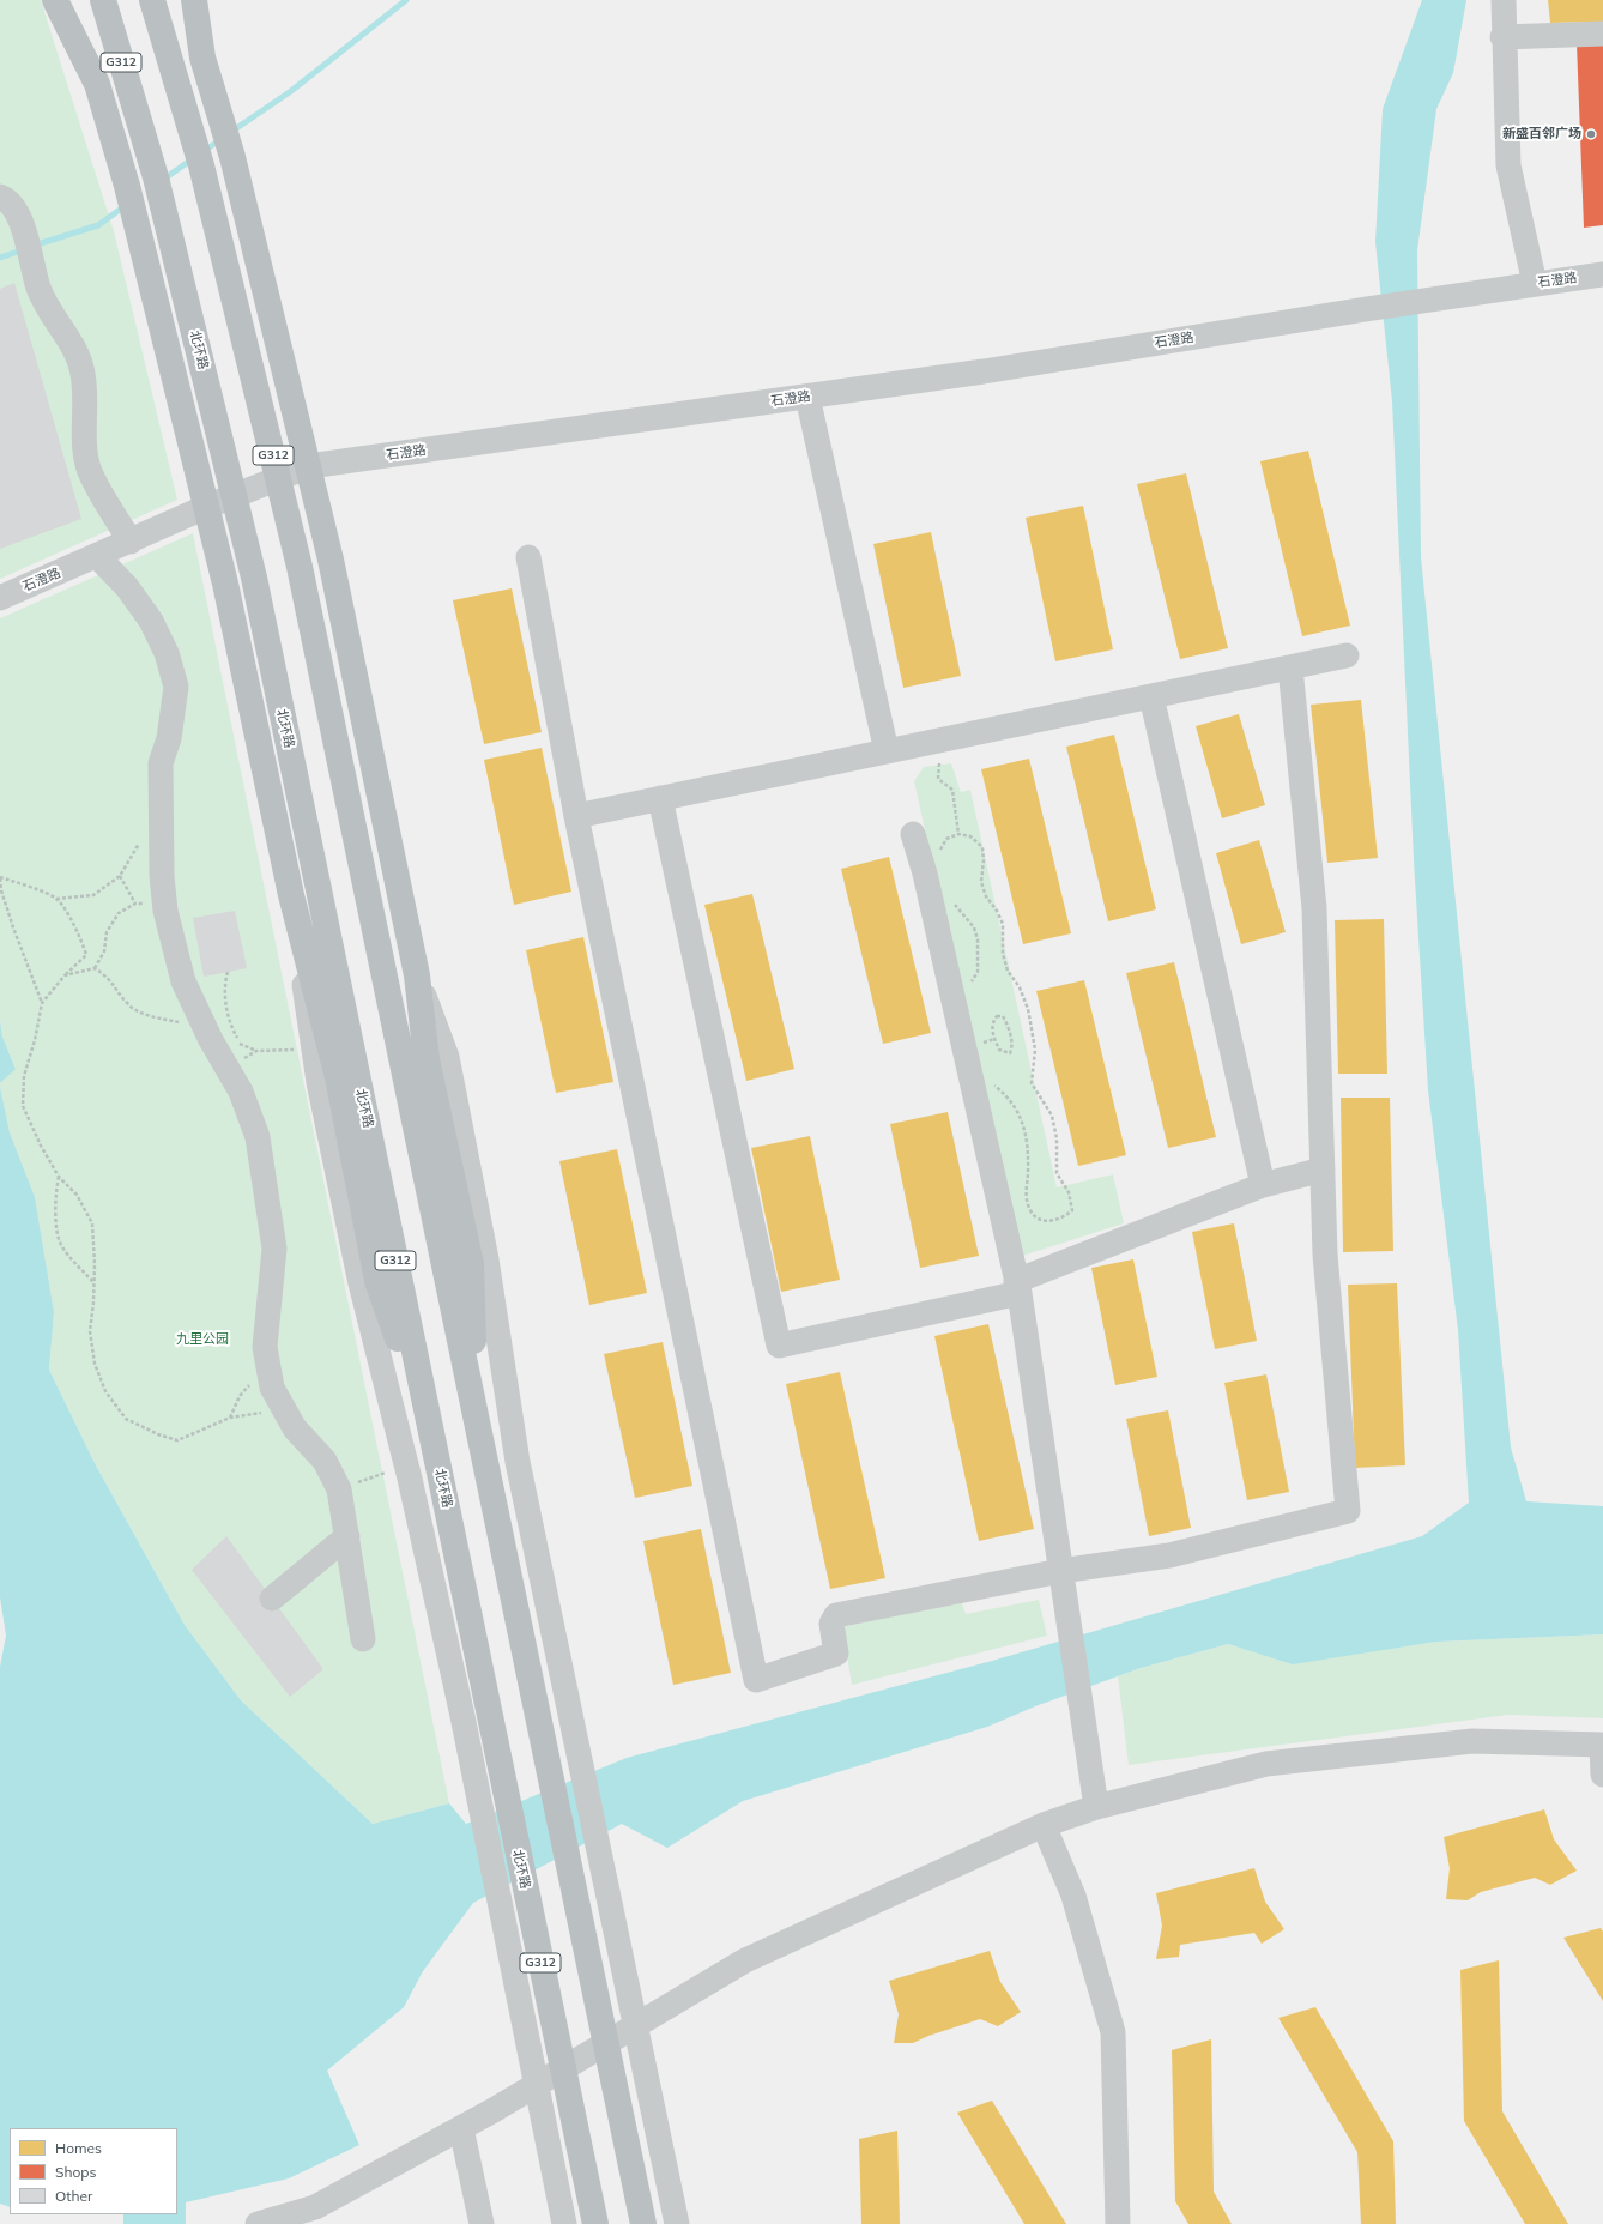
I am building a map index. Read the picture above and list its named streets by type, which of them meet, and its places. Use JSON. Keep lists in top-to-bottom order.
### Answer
{
  "streets": {
    "highway": ["G312", "北环路"],
    "street": ["石澄路"]
  },
  "parks": ["九里公园"],
  "places": ["新盛百邻广场"],
  "legend": ["Homes", "Shops", "Other"]
}
